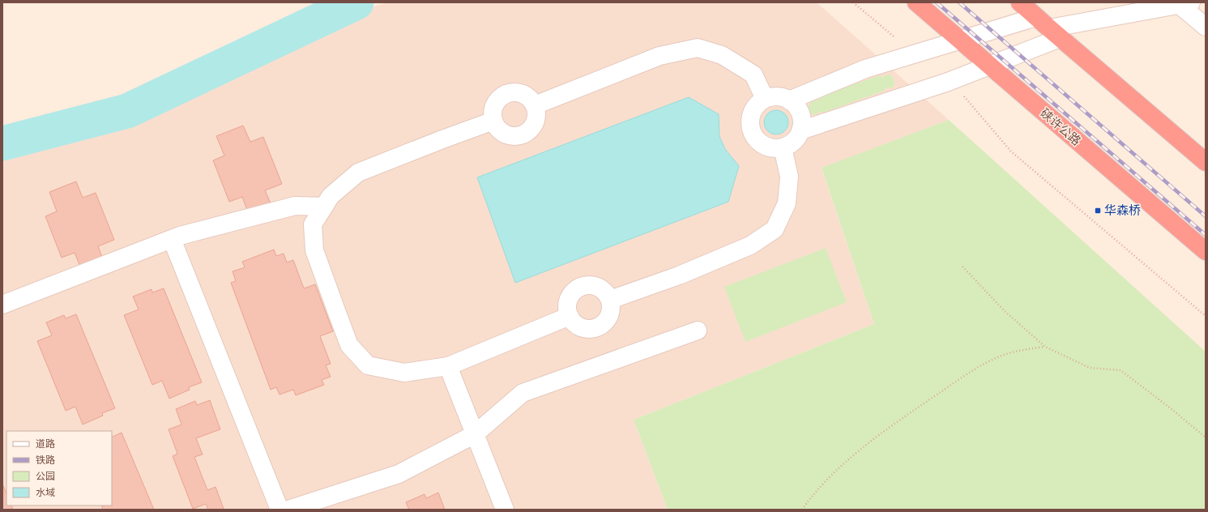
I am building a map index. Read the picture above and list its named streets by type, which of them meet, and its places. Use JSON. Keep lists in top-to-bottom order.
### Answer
{
  "streets": {
    "highway": ["硖许公路"]
  },
  "places": {
    "transit": ["华森桥"]
  },
  "legend": [
    "道路",
    "铁路",
    "公园",
    "水域"
  ]
}
